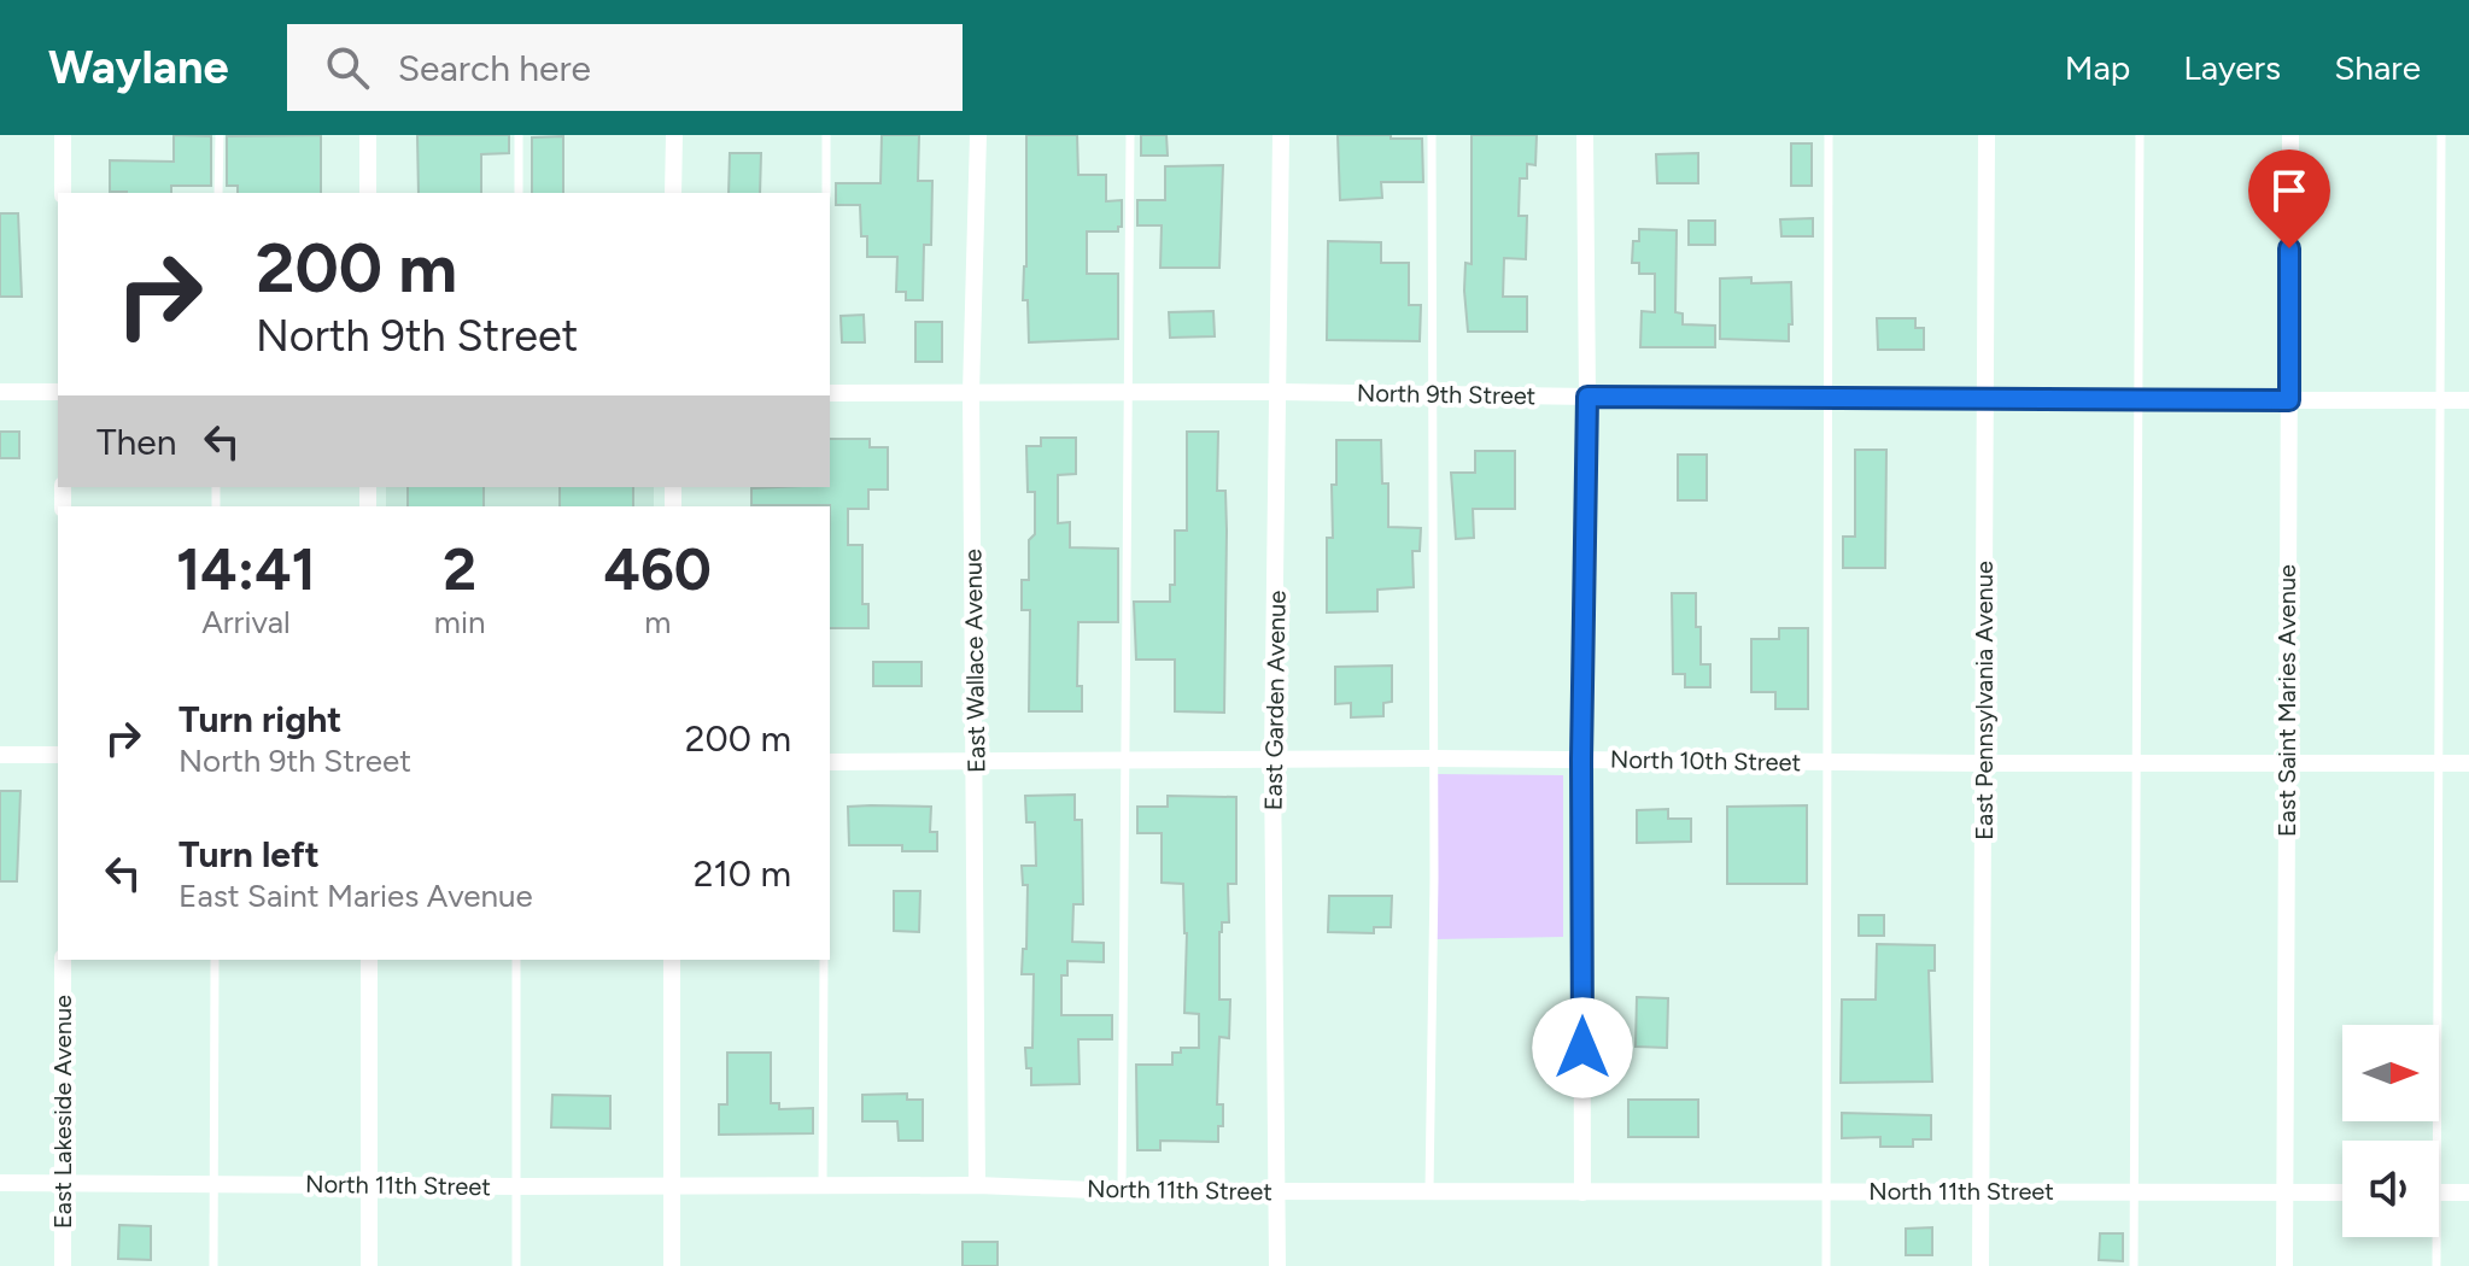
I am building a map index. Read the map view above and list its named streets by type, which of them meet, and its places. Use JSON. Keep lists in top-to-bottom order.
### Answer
{
  "streets": {
    "street": [
      "North 9th Street",
      "East Wallace Avenue",
      "East Garden Avenue",
      "East Pennsylvania Avenue",
      "East Saint Maries Avenue",
      "North 10th Street",
      "East Lakeside Avenue",
      "North 11th Street"
    ]
  },
  "crossings": [
    ["North 9th Street", "East Wallace Avenue"],
    ["North 9th Street", "East Garden Avenue"],
    ["North 9th Street", "East Pennsylvania Avenue"],
    ["North 9th Street", "East Saint Maries Avenue"],
    ["East Wallace Avenue", "North 10th Street"],
    ["East Wallace Avenue", "North 11th Street"],
    ["East Garden Avenue", "North 10th Street"],
    ["East Garden Avenue", "North 11th Street"],
    ["East Pennsylvania Avenue", "North 10th Street"],
    ["East Pennsylvania Avenue", "North 11th Street"],
    ["East Saint Maries Avenue", "North 10th Street"],
    ["East Saint Maries Avenue", "North 11th Street"],
    ["East Lakeside Avenue", "North 11th Street"]
  ],
  "north": "right",
  "page": {
    "header": "Waylane",
    "search": "Search here",
    "nav": ["Map", "Layers", "Share"],
    "turn": ["200 m", "North 9th Street"],
    "then": "Then",
    "eta": [
      "14:41",
      "Arrival",
      "2",
      "min",
      "460",
      "m"
    ],
    "list": [
      {
        "name": "Turn right",
        "note": "North 9th Street",
        "value": "200 m"
      },
      {
        "name": "Turn left",
        "note": "East Saint Maries Avenue",
        "value": "210 m"
      }
    ]
  }
}
